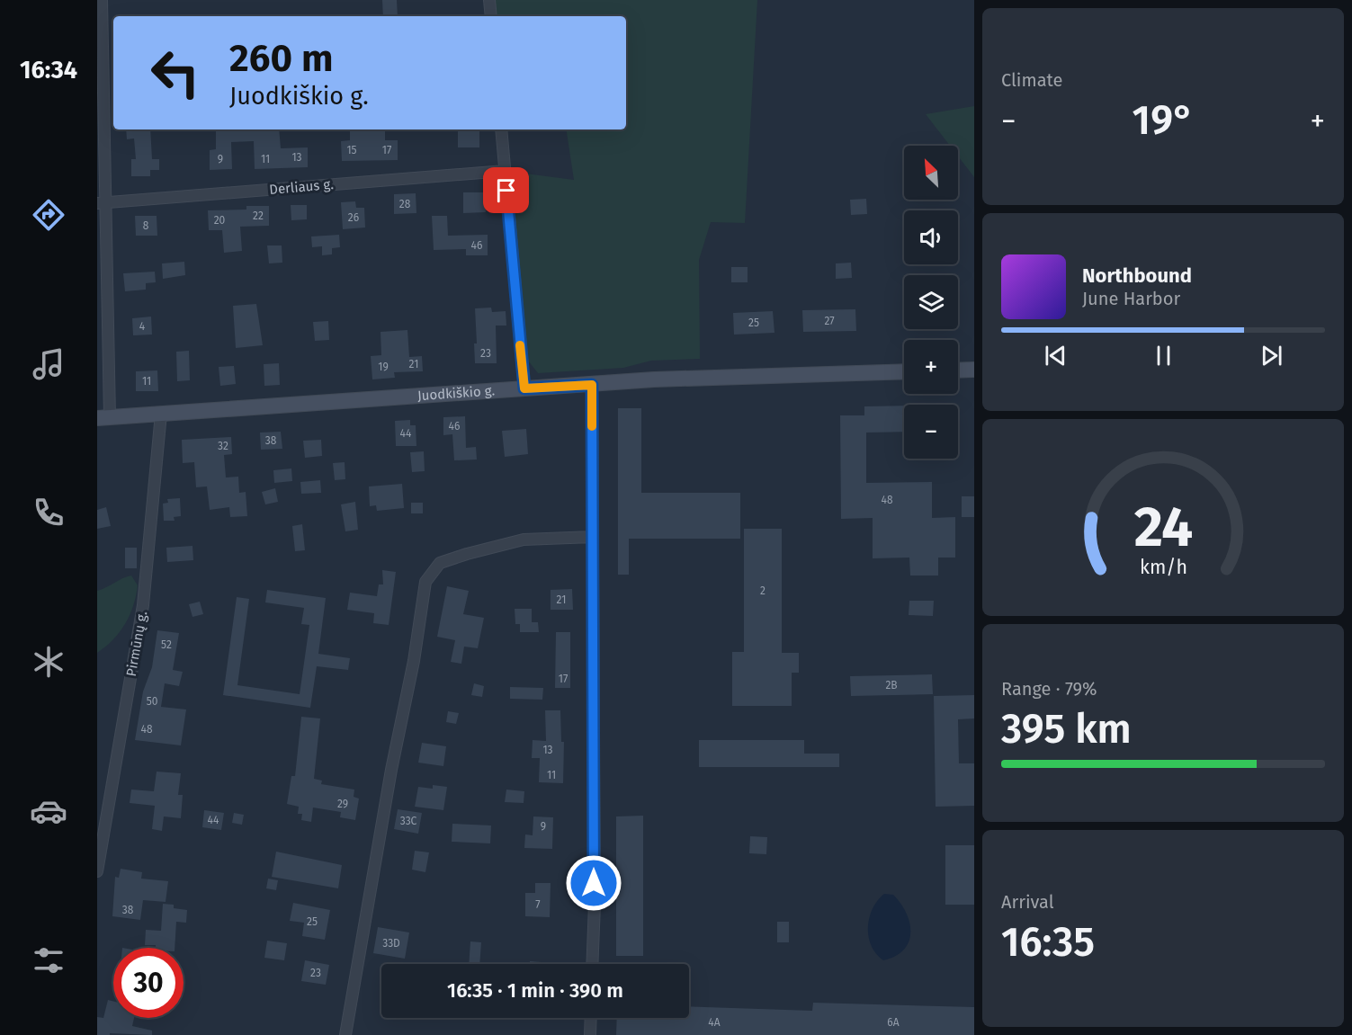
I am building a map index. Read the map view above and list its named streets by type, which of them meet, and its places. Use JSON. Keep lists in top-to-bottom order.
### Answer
{
  "streets": {
    "street": ["Derliaus g.", "Juodkiškio g.", "Pirmūnų g."]
  },
  "crossings": [
    ["Juodkiškio g.", "Pirmūnų g."]
  ],
  "house_numbers": [
    "15",
    "17",
    "13",
    "9",
    "11",
    "28",
    "22",
    "26",
    "20",
    "8",
    "46",
    "27",
    "25",
    "4",
    "23",
    "21",
    "19",
    "11",
    "46",
    "44",
    "38",
    "32",
    "48",
    "2",
    "21",
    "52",
    "17",
    "2B",
    "50",
    "48",
    "13",
    "11",
    "29",
    "44",
    "33C",
    "9",
    "7",
    "38",
    "25",
    "33D",
    "23",
    "4A",
    "6A"
  ],
  "north": "top left",
  "page": {
    "tabs": "16:34",
    "tile": [
      "Climate",
      ["Range · 79%", "395 km"],
      ["Arrival", "16:35"]
    ],
    "turn": ["260 m", "Juodkiškio g."],
    "heat": ["−", "19°", "+"],
    "map_buttons": ["+", "−"],
    "song": ["Northbound", "June Harbor"],
    "limit": "30",
    "trip": "16:35 · 1 min · 390 m",
    "gauge": ["24", "km/h"]
  }
}
